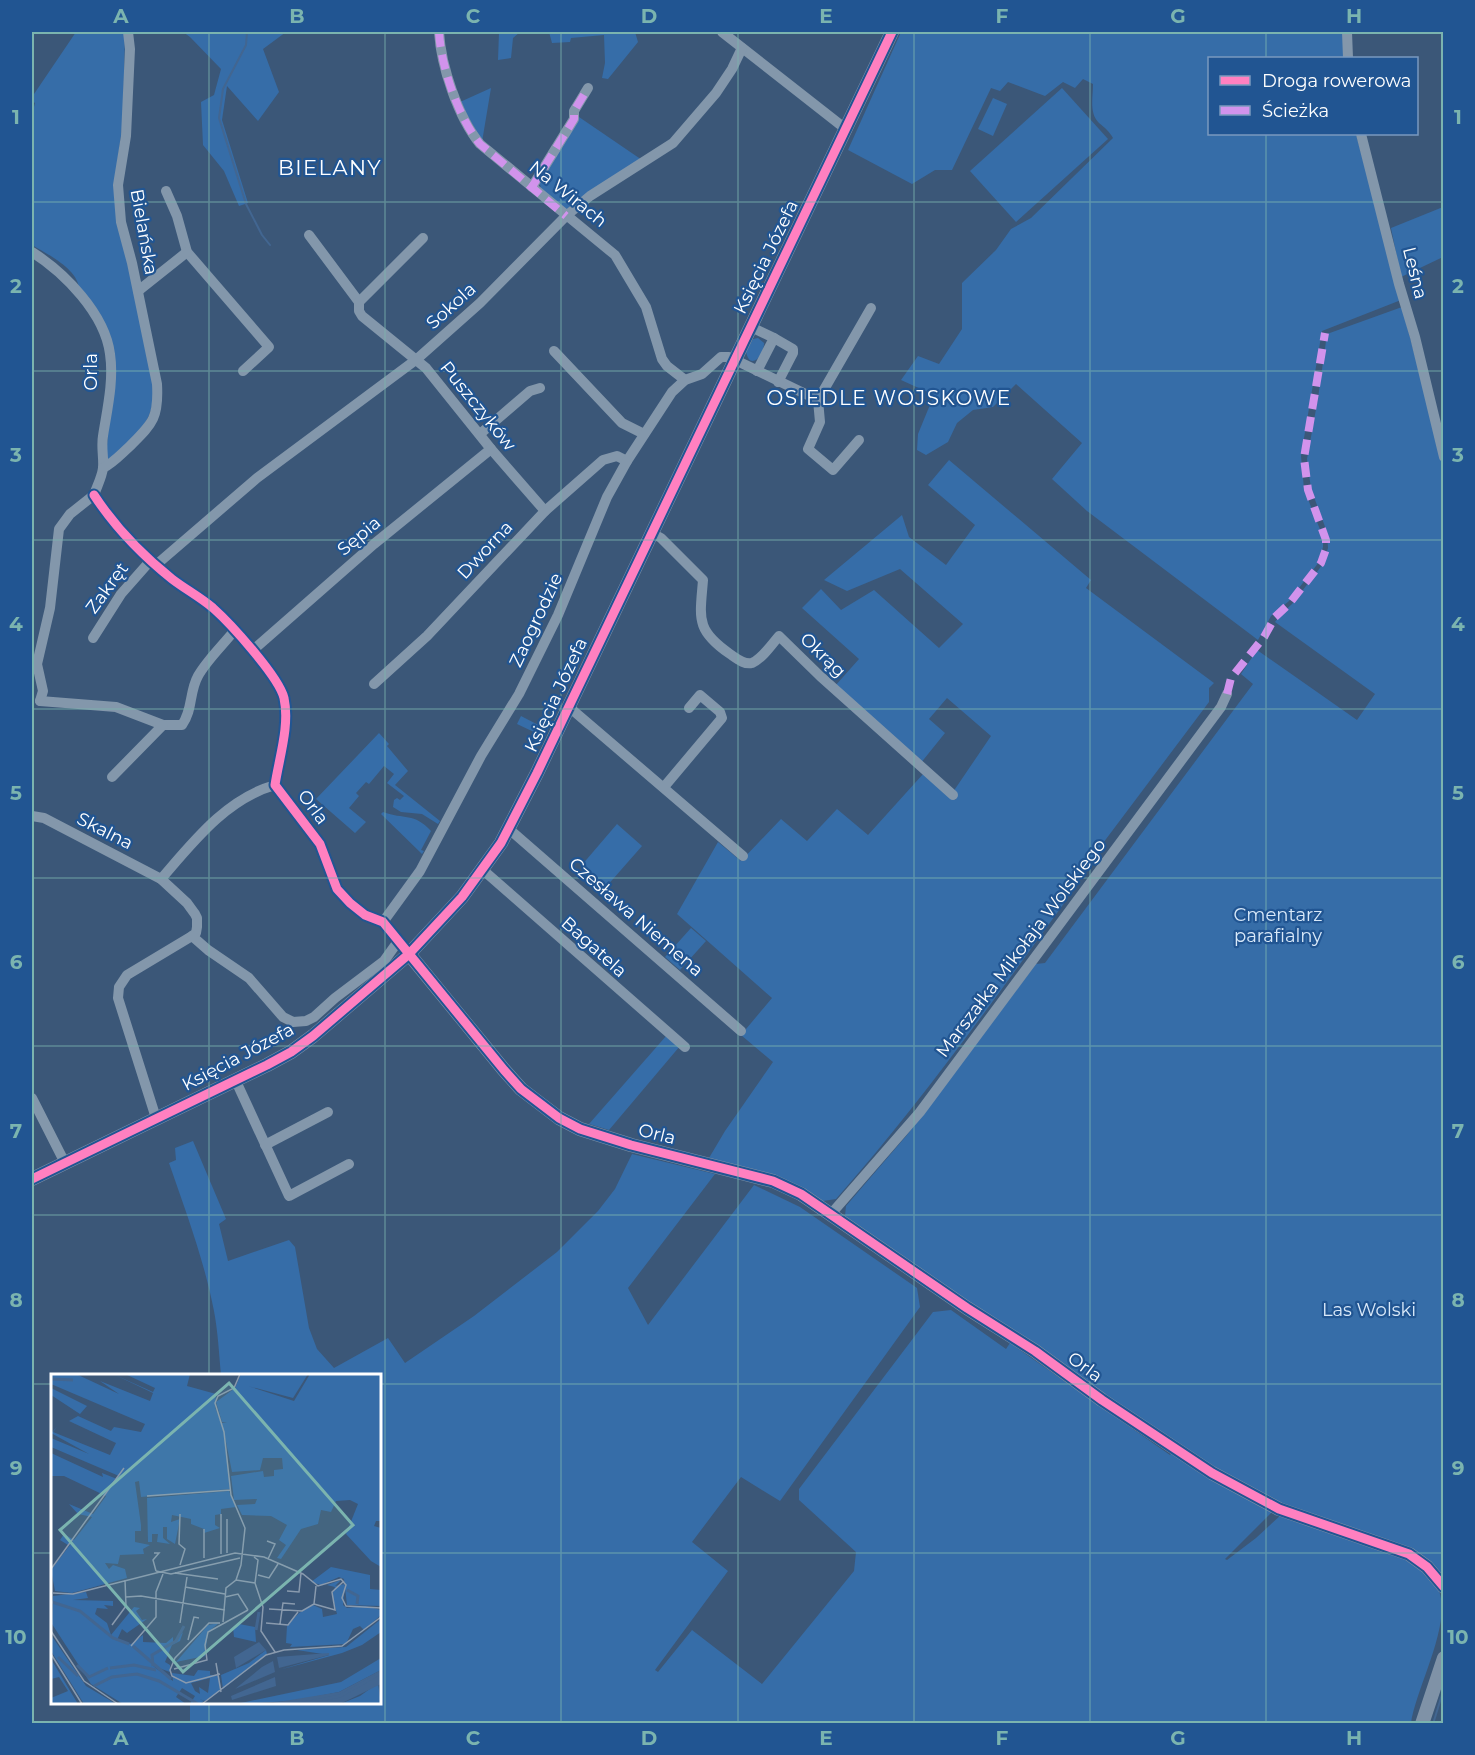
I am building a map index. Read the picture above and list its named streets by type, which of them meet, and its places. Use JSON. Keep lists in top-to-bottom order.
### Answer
{
  "streets": {
    "street": [
      "Na Wirach",
      "Bielańska",
      "Księcia Józefa",
      "Leśna",
      "Sokola",
      "Orla",
      "Puszczyków",
      "Sępia",
      "Dworna",
      "Zakręt",
      "Zaogrodzie",
      "Okrąg",
      "Skalna",
      "Czesława Niemena",
      "Bagatela",
      "Marszałka Mikołaja Wolskiego"
    ]
  },
  "crossings": [
    ["Na Wirach", "Sokola"],
    ["Na Wirach", "Zaogrodzie"],
    ["Bielańska", "Orla"],
    ["Księcia Józefa", "Orla"],
    ["Księcia Józefa", "Zaogrodzie"],
    ["Księcia Józefa", "Okrąg"],
    ["Księcia Józefa", "Czesława Niemena"],
    ["Księcia Józefa", "Bagatela"],
    ["Sokola", "Orla"],
    ["Sokola", "Puszczyków"],
    ["Sokola", "Zakręt"],
    ["Orla", "Sępia"],
    ["Orla", "Zakręt"],
    ["Orla", "Zaogrodzie"],
    ["Orla", "Marszałka Mikołaja Wolskiego"],
    ["Puszczyków", "Sępia"],
    ["Puszczyków", "Dworna"],
    ["Dworna", "Zaogrodzie"]
  ],
  "districts": ["BIELANY", "OSIEDLE WOJSKOWE"],
  "parks": ["Cmentarz parafialny", "Las Wolski"],
  "legend": ["Droga rowerowa", "Ścieżka"],
  "grid": {
    "columns": [
      "A",
      "B",
      "C",
      "D",
      "E",
      "F",
      "G",
      "H"
    ],
    "rows": [
      "1",
      "2",
      "3",
      "4",
      "5",
      "6",
      "7",
      "8",
      "9",
      "10"
    ]
  }
}
